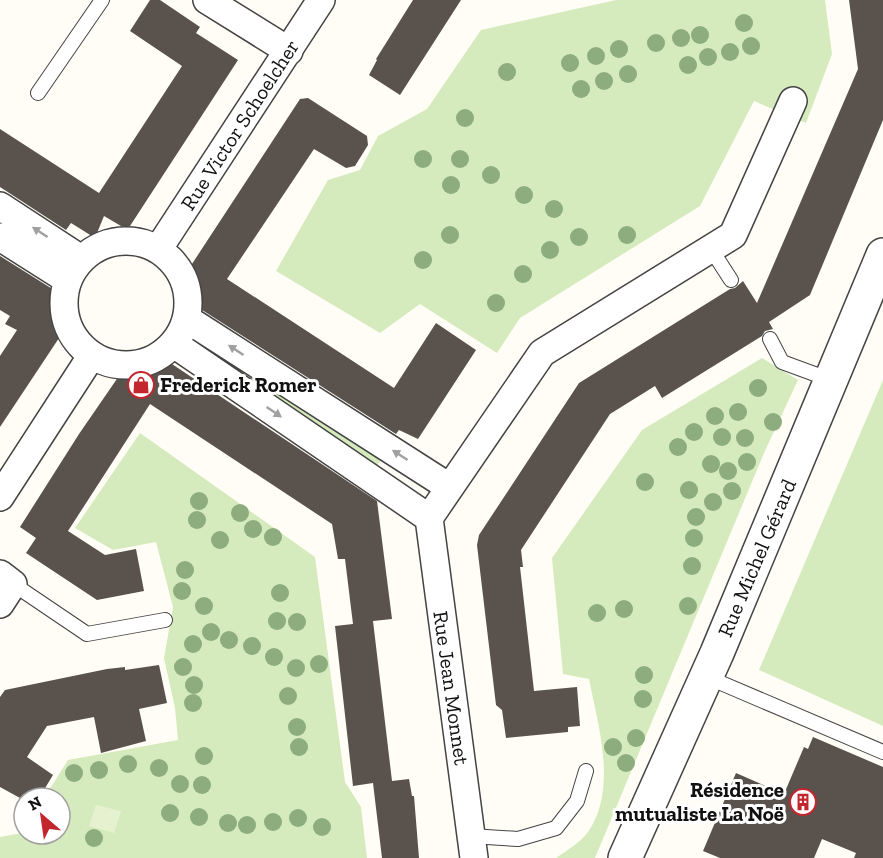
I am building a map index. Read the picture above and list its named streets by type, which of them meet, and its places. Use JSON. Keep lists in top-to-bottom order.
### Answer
{
  "streets": {
    "street": ["Rue Victor Schoelcher", "Rue Michel Gérard", "Rue Jean Monnet"]
  },
  "places": {
    "shop": ["Frederick Romer"],
    "building": ["Résidence mutualiste La Noë"]
  },
  "north": "top left"
}
